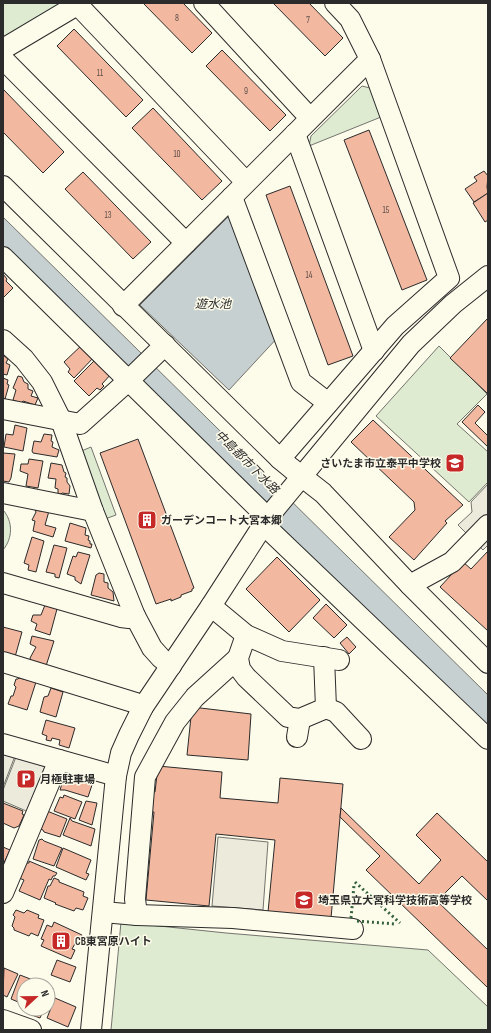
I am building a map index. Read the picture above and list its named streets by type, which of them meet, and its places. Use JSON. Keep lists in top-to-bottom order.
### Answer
{
  "water": ["遊水池", "中島都市下水路"],
  "places": {
    "school or university": ["さいたま市立泰平中学校", "埼玉県立大宮科学技術高等学校"],
    "building": ["ガーデンコート大宮本郷", "CB東宮原ハイト"],
    "parking": ["月極駐車場"]
  },
  "house_numbers": [
    "8",
    "7",
    "11",
    "9",
    "10",
    "15",
    "13",
    "14"
  ],
  "north": "right"
}
